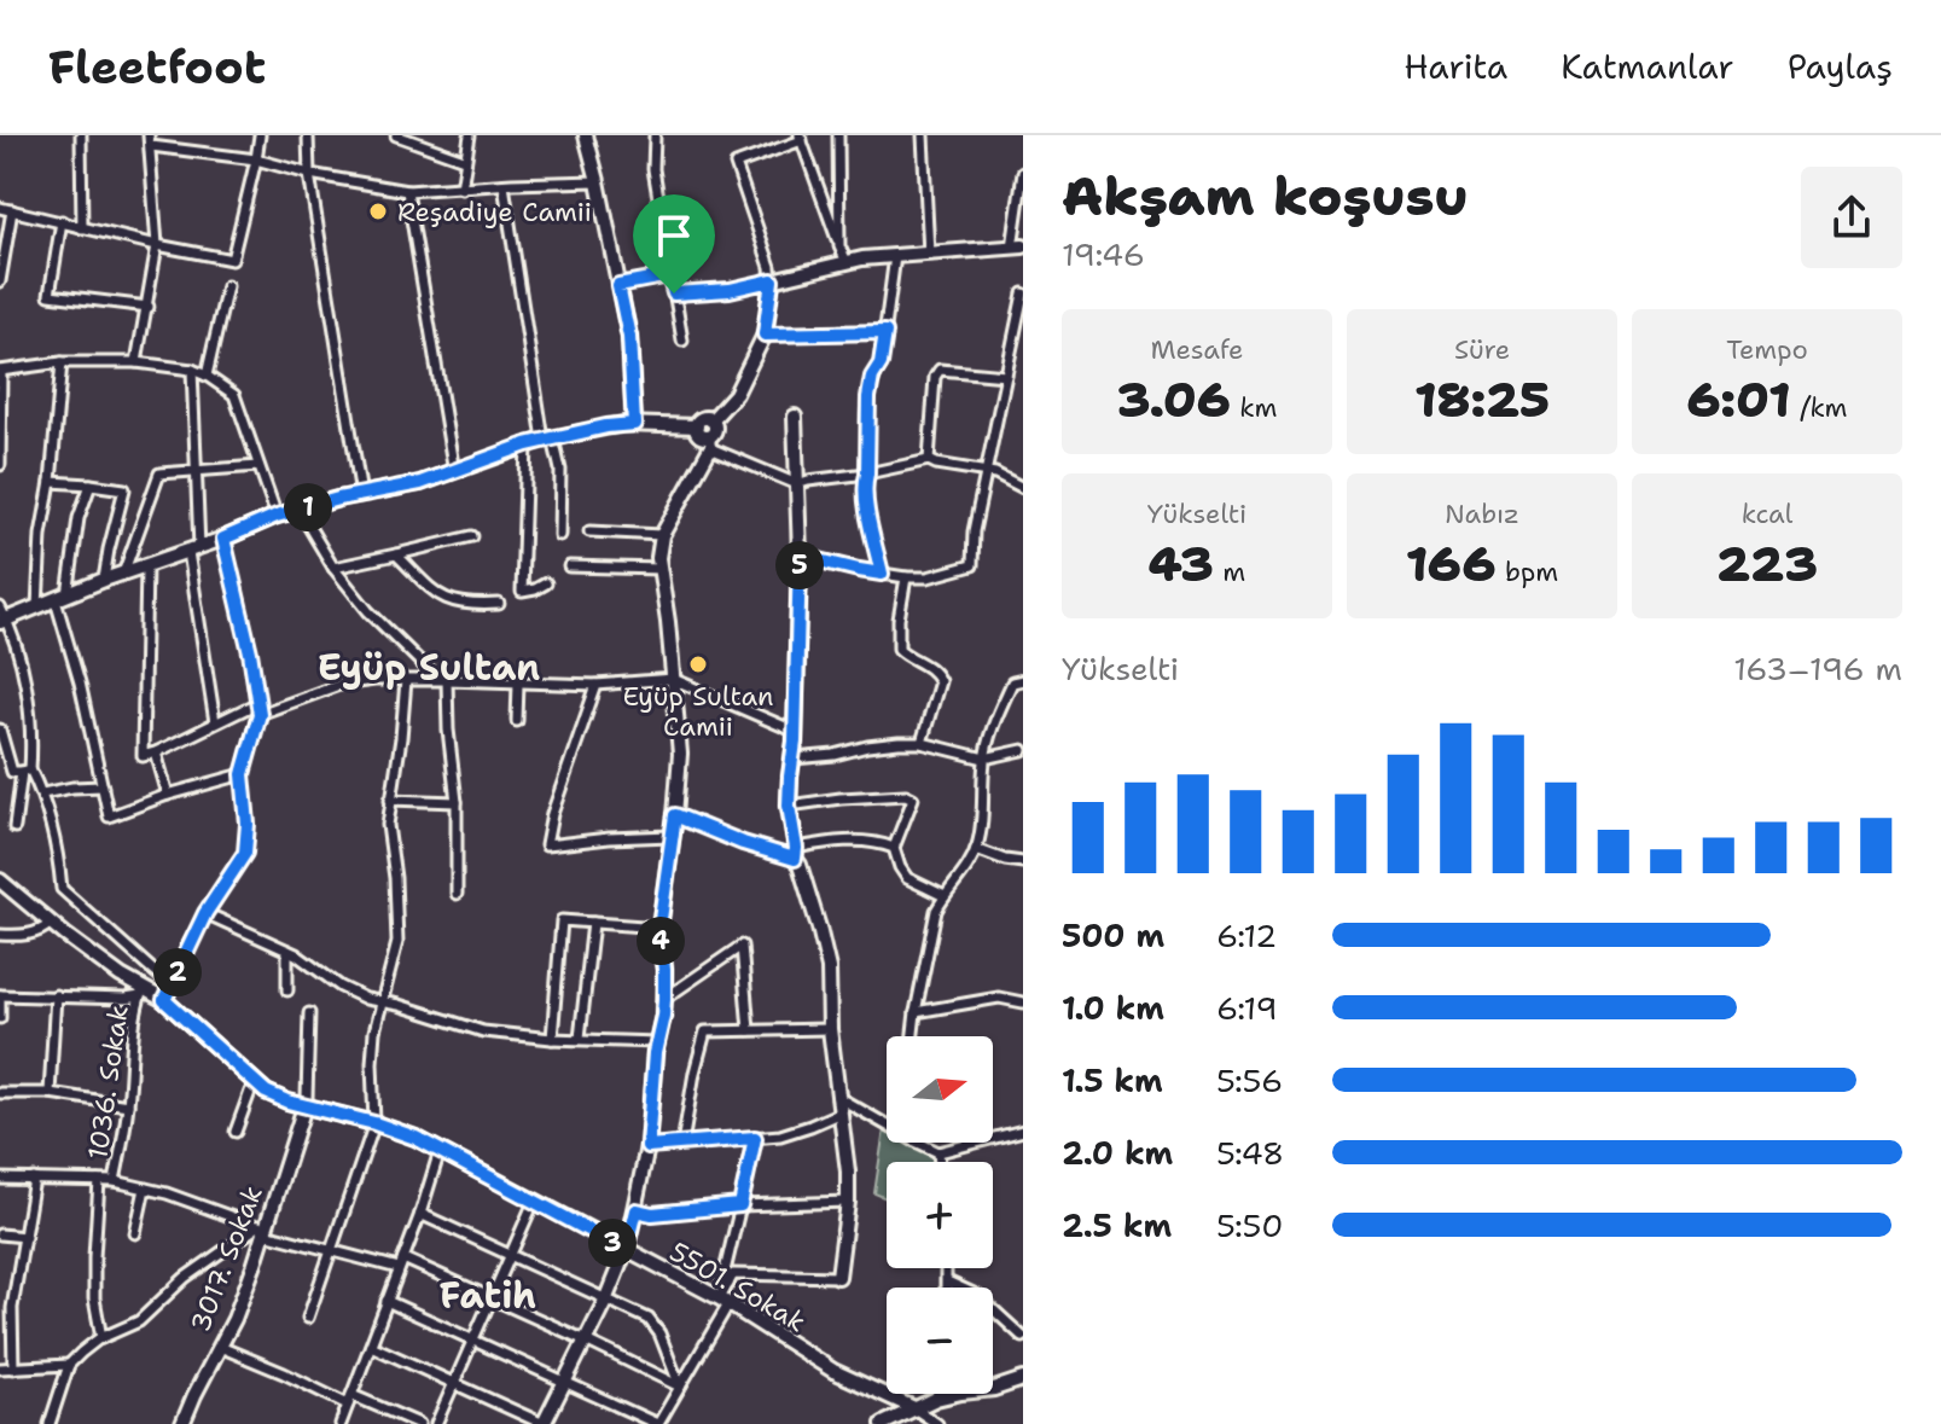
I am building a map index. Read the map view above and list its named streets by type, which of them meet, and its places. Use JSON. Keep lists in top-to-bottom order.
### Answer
{
  "streets": {
    "street": ["1036. Sokak", "3017. Sokak", "5501. Sokak"]
  },
  "crossings": [
    ["1036. Sokak", "5501. Sokak"],
    ["3017. Sokak", "5501. Sokak"]
  ],
  "districts": ["Eyüp Sultan", "Fatih"],
  "places": ["Reşadiye Camii", "Eyüp Sultan Camii"],
  "north": "right",
  "page": {
    "header": "Fleetfoot",
    "nav": ["Harita", "Katmanlar", "Paylaş"],
    "heading": ["Akşam koşusu", "19:46"],
    "stats": [
      ["Mesafe", "3.06 km"],
      ["Süre", "18:25"],
      ["Tempo", "6:01 /km"],
      ["Yükselti", "43 m"],
      ["Nabız", "166 bpm"],
      ["kcal", "223"]
    ],
    "pins": [
      "1",
      "5",
      "4",
      "2",
      "3"
    ],
    "chart": ["Yükselti", "163–196 m"],
    "list": [
      {
        "name": "500 m",
        "note": "6:12"
      },
      {
        "name": "1.0 km",
        "note": "6:19"
      },
      {
        "name": "1.5 km",
        "note": "5:56"
      },
      {
        "name": "2.0 km",
        "note": "5:48"
      },
      {
        "name": "2.5 km",
        "note": "5:50"
      }
    ],
    "map_buttons": ["+", "−"]
  }
}
